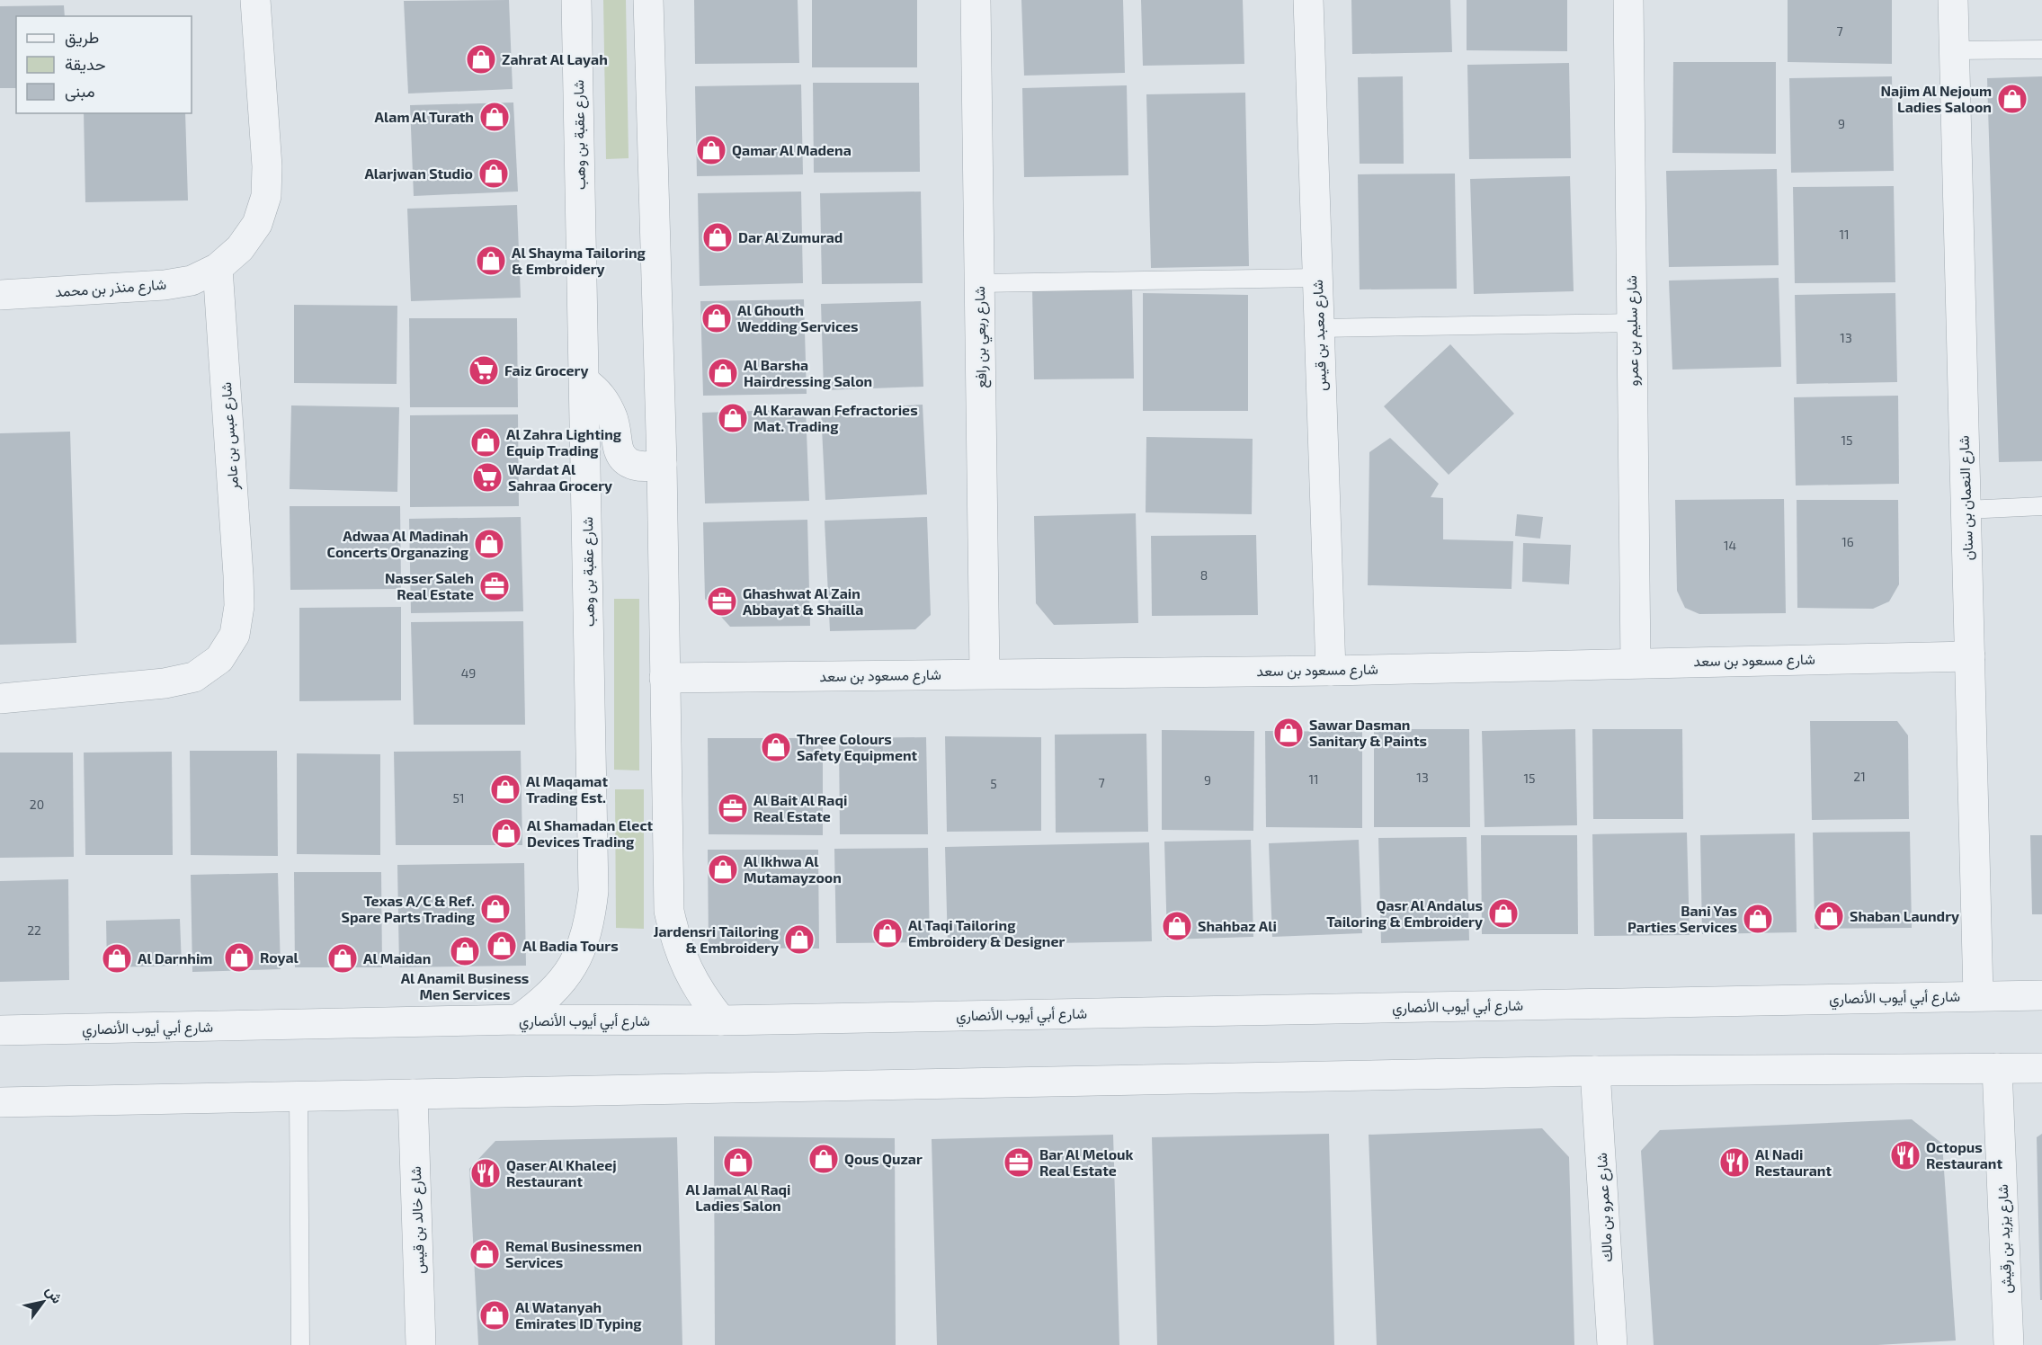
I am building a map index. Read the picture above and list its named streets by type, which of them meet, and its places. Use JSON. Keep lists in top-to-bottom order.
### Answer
{
  "streets": {
    "street": [
      "شارع عقبة بن وهب",
      "شارع منذر بن محمد",
      "شارع سليم بن عمرو",
      "شارع معبد بن قيس",
      "شارع ربعي بن رافع",
      "شارع عبس بن عامر",
      "شارع النعمان بن سنان",
      "شارع مسعود بن سعد",
      "شارع أبي أيوب الأنصاري",
      "شارع عمرو بن مالك",
      "شارع خالد بن قيس",
      "شارع يزيد بن رقيش"
    ]
  },
  "crossings": [
    ["شارع عقبة بن وهب", "شارع أبي أيوب الأنصاري"],
    ["شارع منذر بن محمد", "شارع عبس بن عامر"],
    ["شارع سليم بن عمرو", "شارع مسعود بن سعد"],
    ["شارع معبد بن قيس", "شارع مسعود بن سعد"],
    ["شارع ربعي بن رافع", "شارع مسعود بن سعد"],
    ["شارع النعمان بن سنان", "شارع مسعود بن سعد"],
    ["شارع النعمان بن سنان", "شارع أبي أيوب الأنصاري"]
  ],
  "places": {
    "shop": [
      "Zahrat Al Layah",
      "Najim Al Nejoum Ladies Saloon",
      "Alam Al Turath",
      "Qamar Al Madena",
      "Alarjwan Studio",
      "Dar Al Zumurad",
      "Al Shayma Tailoring & Embroidery",
      "Al Ghouth Wedding Services",
      "Al Barsha Hairdressing Salon",
      "Al Karawan Fefractories Mat. Trading",
      "Al Zahra Lighting Equip Trading",
      "Adwaa Al Madinah Concerts Organazing",
      "Sawar Dasman Sanitary & Paints",
      "Three Colours Safety Equipment",
      "Al Maqamat Trading Est.",
      "Al Shamadan Elect Devices Trading",
      "Al Ikhwa Al Mutamayzoon",
      "Texas A/C & Ref. Spare Parts Trading",
      "Qasr Al Andalus Tailoring & Embroidery",
      "Shaban Laundry",
      "Bani Yas Parties Services",
      "Shahbaz Ali",
      "Al Taqi Tailoring Embroidery & Designer",
      "Jardensri Tailoring & Embroidery",
      "Al Badia Tours",
      "Al Anamil Business Men Services",
      "Royal",
      "Al Darnhim",
      "Al Maidan",
      "Qous Quzar",
      "Al Jamal Al Raqi Ladies Salon",
      "Remal Businessmen Services",
      "Al Watanyah Emirates ID Typing"
    ],
    "supermarket": ["Faiz Grocery", "Wardat Al Sahraa Grocery"],
    "office": [
      "Nasser Saleh Real Estate",
      "Ghashwat Al Zain Abbayat & Shailla",
      "Al Bait Al Raqi Real Estate",
      "Bar Al Melouk Real Estate"
    ],
    "restaurant": ["Octopus Restaurant", "Al Nadi Restaurant", "Qaser Al Khaleej Restaurant"]
  },
  "house_numbers": [
    "7",
    "9",
    "11",
    "13",
    "15",
    "16",
    "14",
    "8",
    "49",
    "21",
    "13",
    "15",
    "11",
    "9",
    "7",
    "5",
    "51",
    "20",
    "22"
  ],
  "legend": ["طريق", "حديقة", "مبنى"],
  "north": "top right"
}
